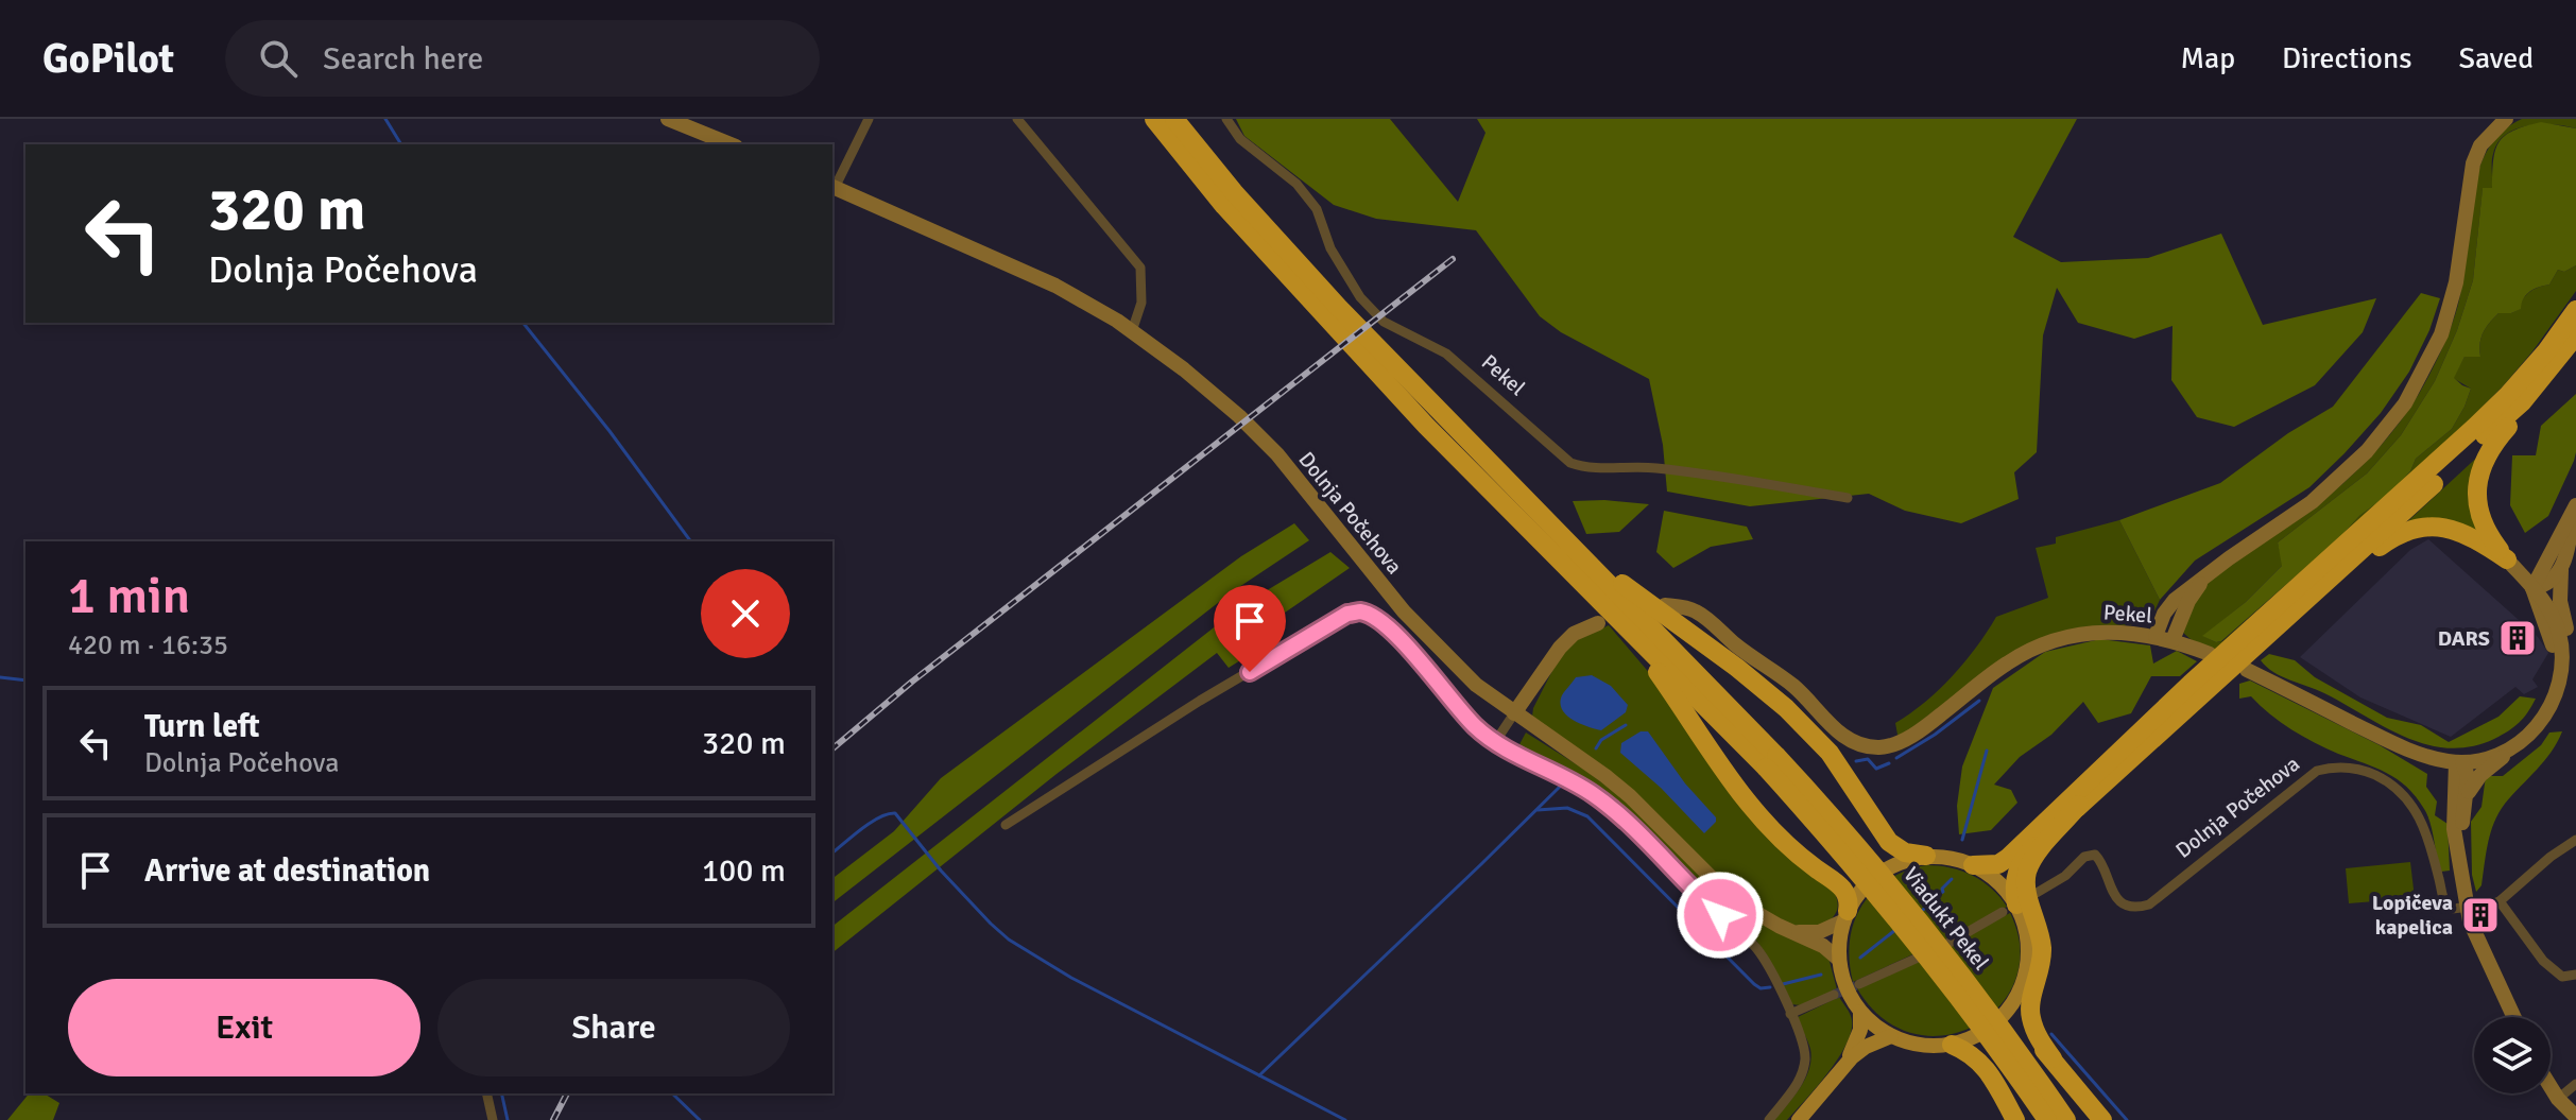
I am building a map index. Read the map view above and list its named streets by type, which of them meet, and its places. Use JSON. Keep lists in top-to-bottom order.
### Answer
{
  "streets": {
    "highway": ["Viadukt Pekel"],
    "main road": ["Pekel", "Dolnja Počehova"]
  },
  "places": {
    "building": ["DARS", "Lopičeva kapelica"]
  },
  "page": {
    "header": "GoPilot",
    "search": "Search here",
    "nav": ["Map", "Directions", "Saved"],
    "turn": ["320 m", "Dolnja Počehova"],
    "heading": ["1 min", "420 m · 16:35"],
    "list": [
      {
        "name": "Turn left",
        "note": "Dolnja Počehova",
        "value": "320 m"
      },
      {
        "name": "Arrive at destination",
        "value": "100 m"
      }
    ],
    "buttons": ["Exit", "Share"]
  }
}
